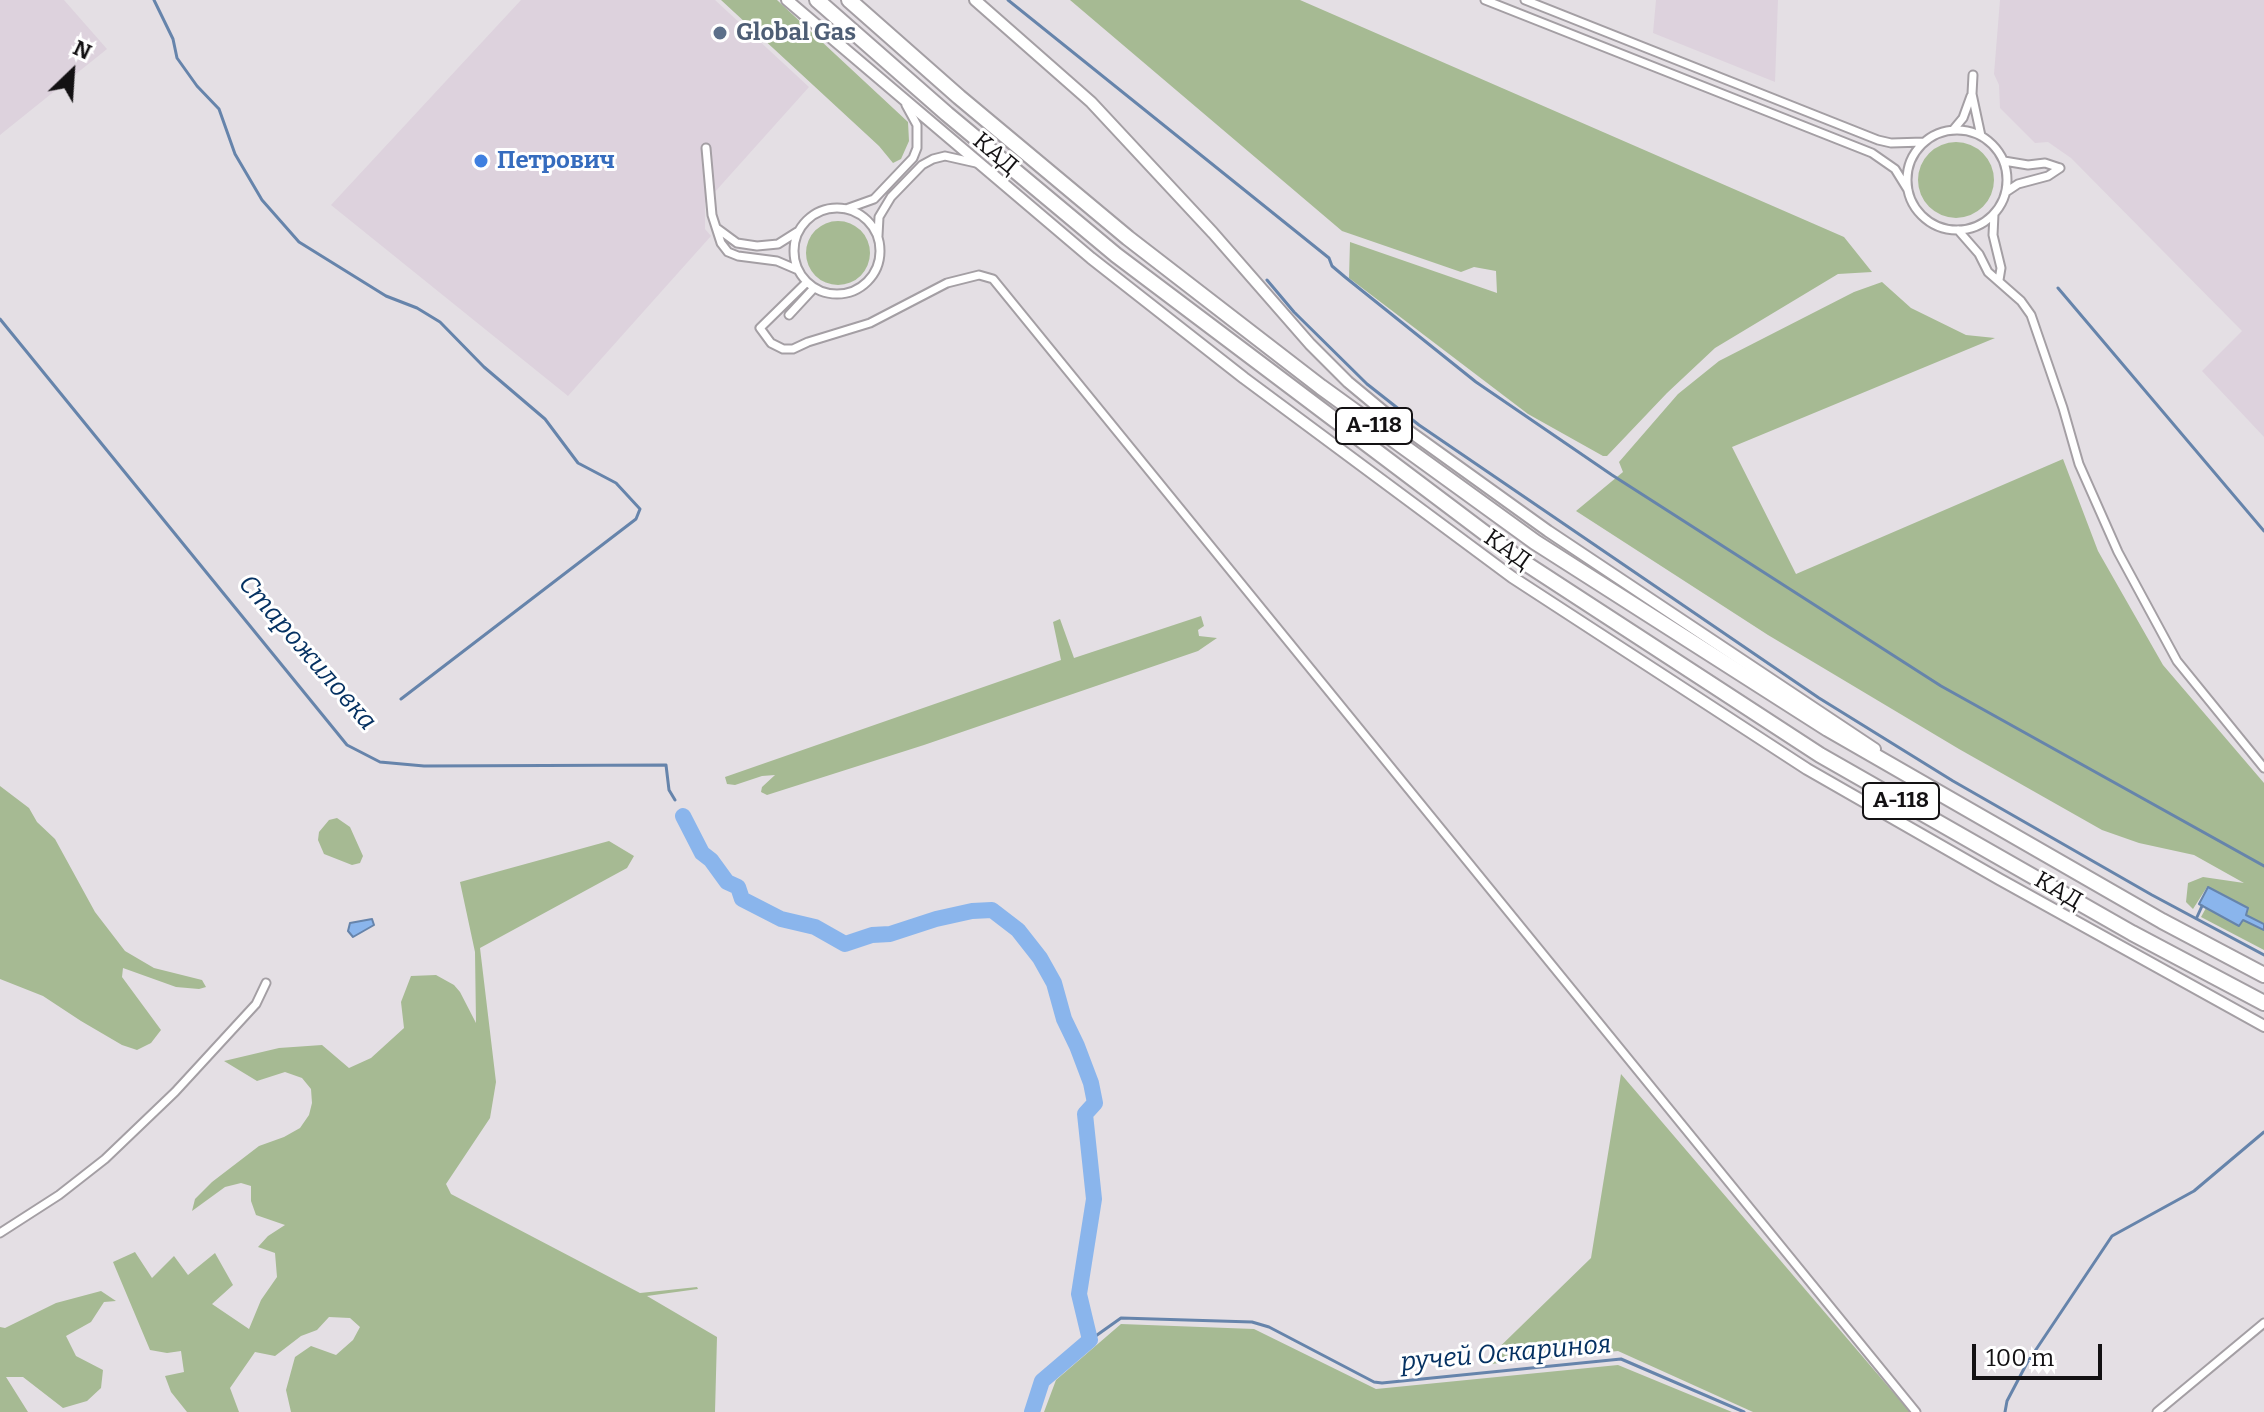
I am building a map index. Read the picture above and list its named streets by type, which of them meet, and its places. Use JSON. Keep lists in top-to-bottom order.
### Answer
{
  "streets": {
    "highway": ["КАД", "А-118"]
  },
  "water": ["Старожиловка", "ручей Оскариноя"],
  "places": ["Global Gas", "Петрович"],
  "scale_bar": "100 m",
  "north": "top right"
}
